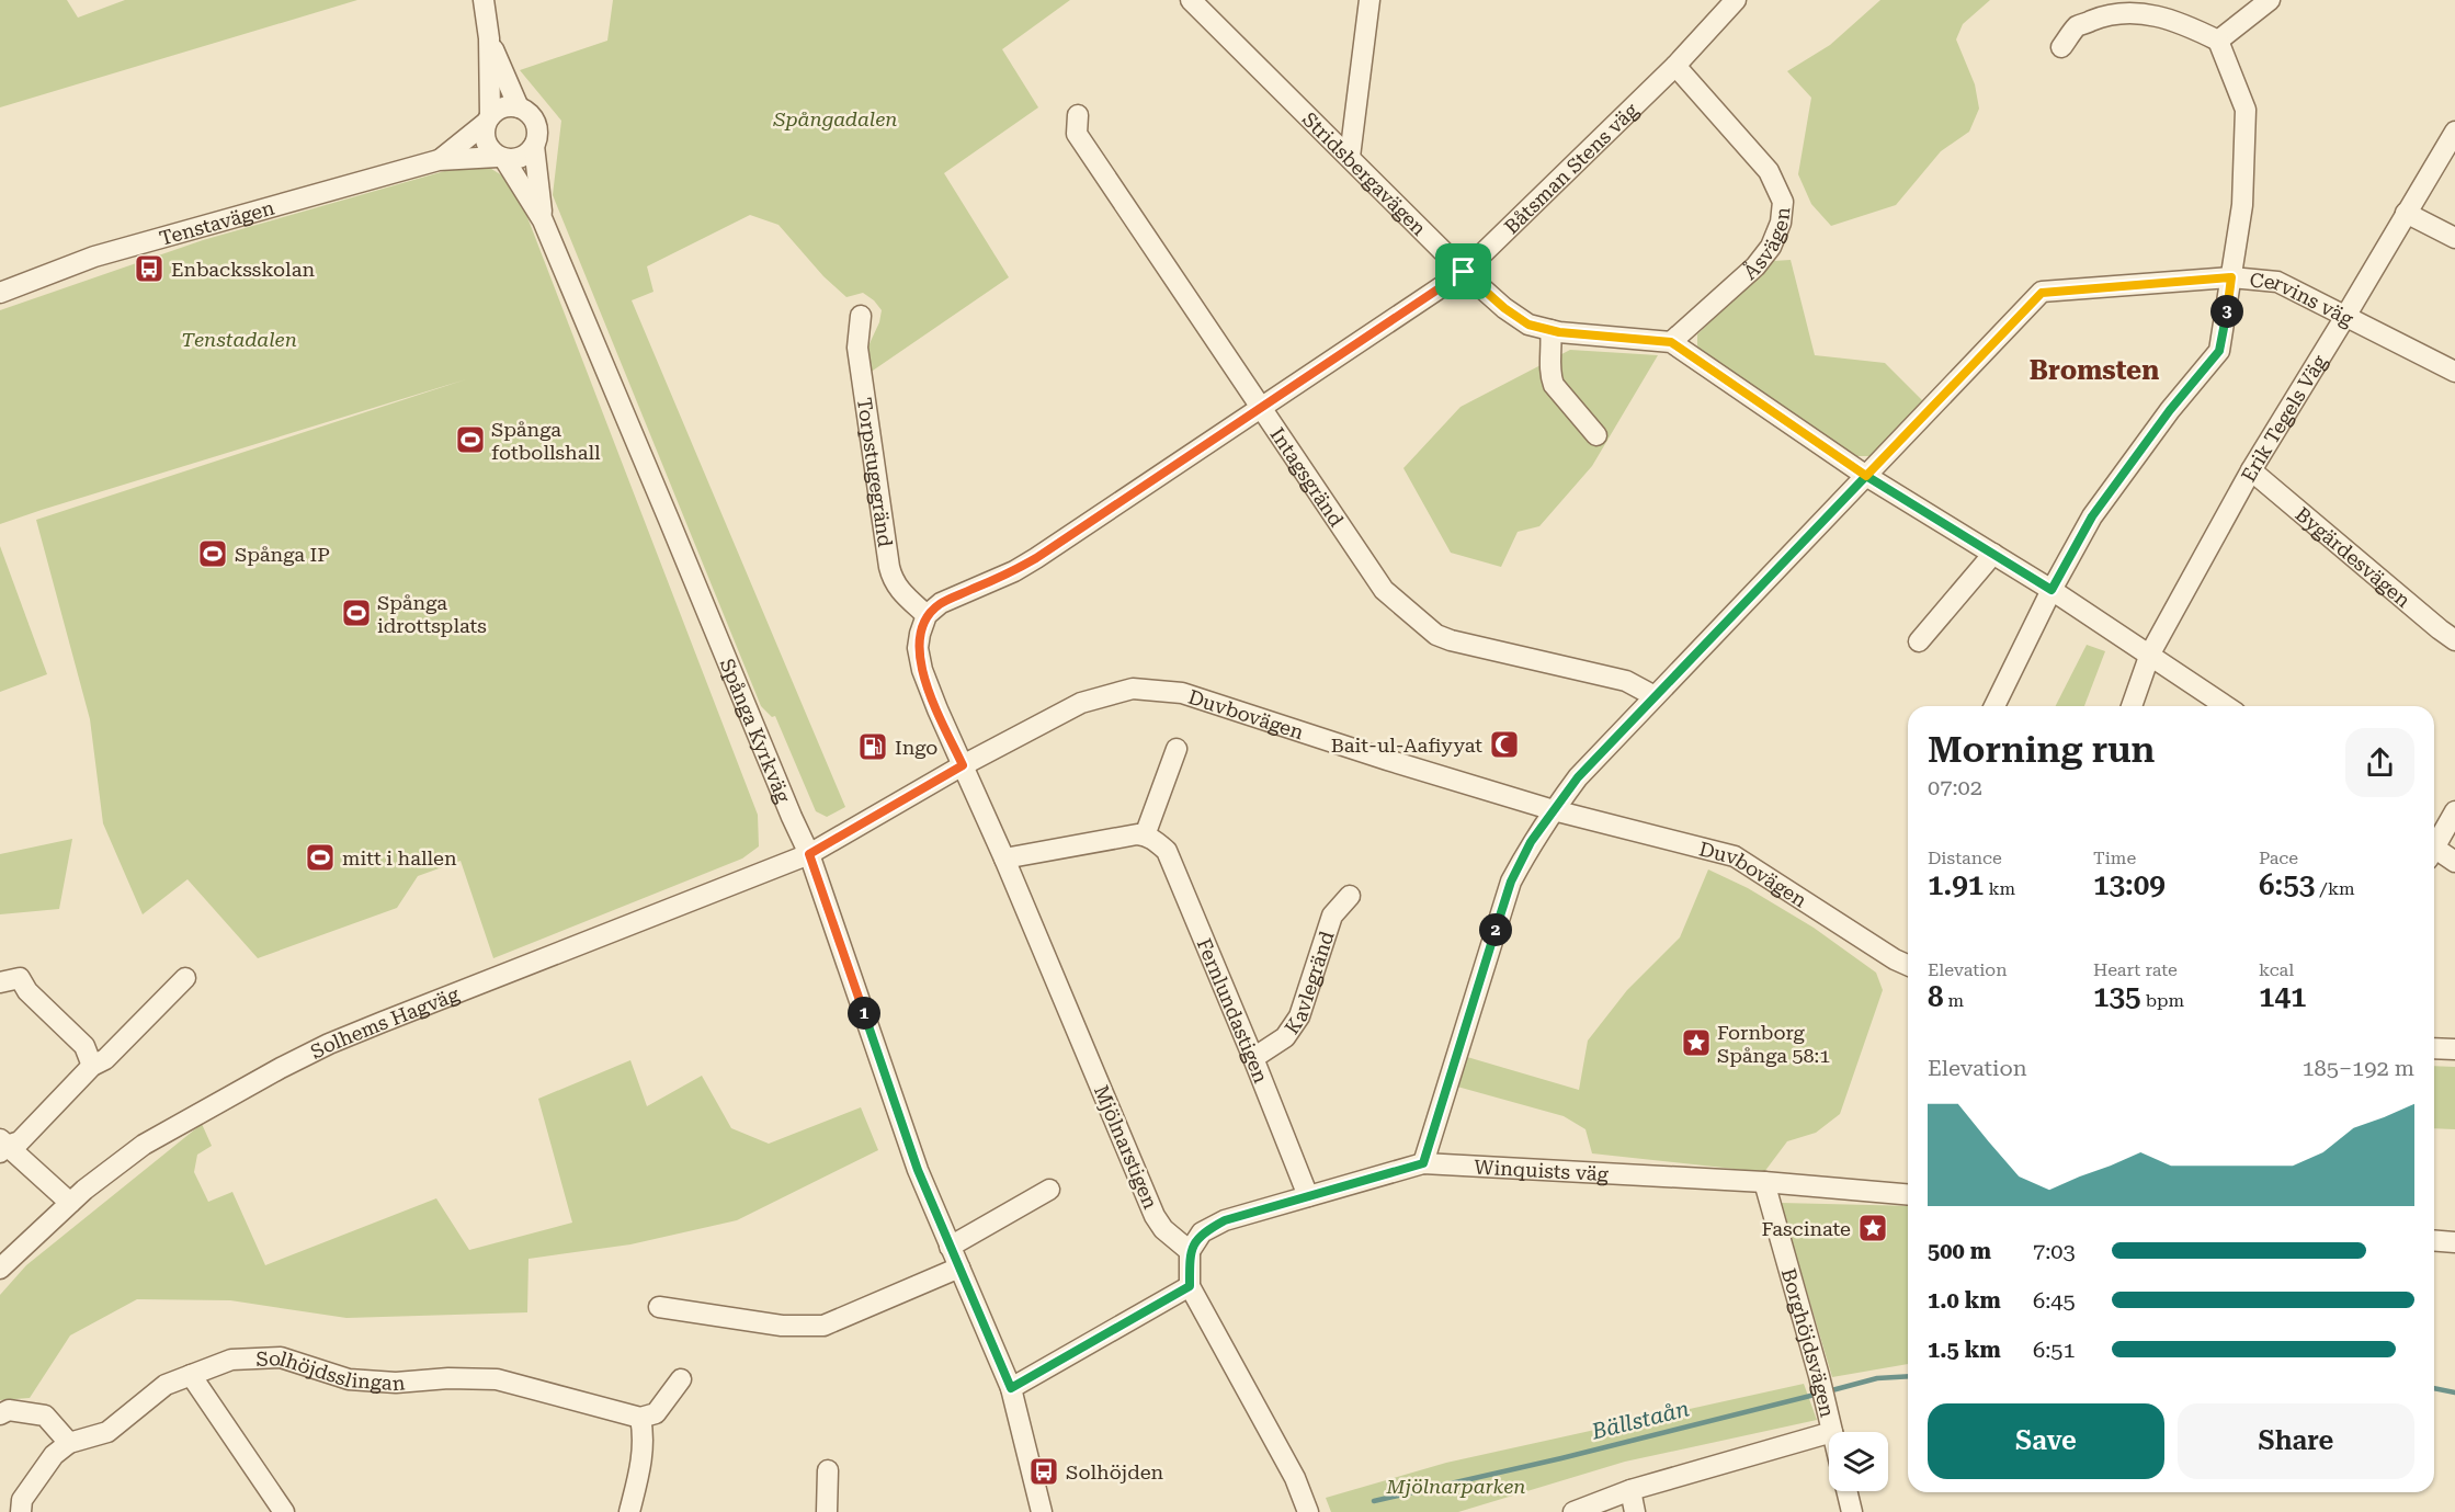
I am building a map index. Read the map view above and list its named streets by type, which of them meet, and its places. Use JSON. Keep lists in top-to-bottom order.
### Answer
{
  "streets": {
    "street": [
      "Båtsman Stens väg",
      "Stridsbergavägen",
      "Tenstavägen",
      "Åsvägen",
      "Cervins väg",
      "Erik Tegels Väg",
      "Torpstugegränd",
      "Intagsgränd",
      "Bygärdesvägen",
      "Duvbovägen",
      "Spånga Kyrkväg",
      "Kavlegränd",
      "Fernlundastigen",
      "Solhems Hagväg",
      "Mjölnarstigen",
      "Winquists väg",
      "Borghöjdsvägen",
      "Solhöjdsslingan"
    ]
  },
  "crossings": [
    ["Båtsman Stens väg", "Stridsbergavägen"],
    ["Båtsman Stens väg", "Åsvägen"],
    ["Båtsman Stens väg", "Torpstugegränd"],
    ["Båtsman Stens väg", "Intagsgränd"],
    ["Stridsbergavägen", "Åsvägen"],
    ["Stridsbergavägen", "Cervins väg"],
    ["Stridsbergavägen", "Erik Tegels Väg"],
    ["Tenstavägen", "Spånga Kyrkväg"],
    ["Cervins väg", "Erik Tegels Väg"],
    ["Cervins väg", "Intagsgränd"],
    ["Cervins väg", "Duvbovägen"],
    ["Cervins väg", "Winquists väg"],
    ["Erik Tegels Väg", "Bygärdesvägen"],
    ["Duvbovägen", "Spånga Kyrkväg"],
    ["Duvbovägen", "Solhems Hagväg"],
    ["Duvbovägen", "Mjölnarstigen"],
    ["Spånga Kyrkväg", "Solhems Hagväg"],
    ["Kavlegränd", "Fernlundastigen"],
    ["Fernlundastigen", "Winquists väg"],
    ["Mjölnarstigen", "Winquists väg"],
    ["Winquists väg", "Borghöjdsvägen"]
  ],
  "districts": ["Bromsten"],
  "water": ["Bällstaån"],
  "parks": ["Spångadalen", "Tenstadalen", "Mjölnarparken"],
  "places": {
    "bus stop": ["Enbacksskolan", "Solhöjden"],
    "sports": [
      "Spånga fotbollshall",
      "Spånga IP",
      "Spånga idrottsplats",
      "mitt i hallen"
    ],
    "mosque": ["Bait-ul-Aafiyyat"],
    "fuel station": ["Ingo"],
    "place": ["Fornborg Spånga 58:1", "Fascinate"]
  },
  "page": {
    "pins": ["3", "2", "1"],
    "heading": ["Morning run", "07:02"],
    "stats": [
      ["Distance", "1.91 km"],
      ["Time", "13:09"],
      ["Pace", "6:53 /km"],
      ["Elevation", "8 m"],
      ["Heart rate", "135 bpm"],
      ["kcal", "141"]
    ],
    "chart": ["Elevation", "185–192 m"],
    "list": [
      {
        "name": "500 m",
        "note": "7:03"
      },
      {
        "name": "1.0 km",
        "note": "6:45"
      },
      {
        "name": "1.5 km",
        "note": "6:51"
      }
    ],
    "buttons": ["Save", "Share"]
  }
}
